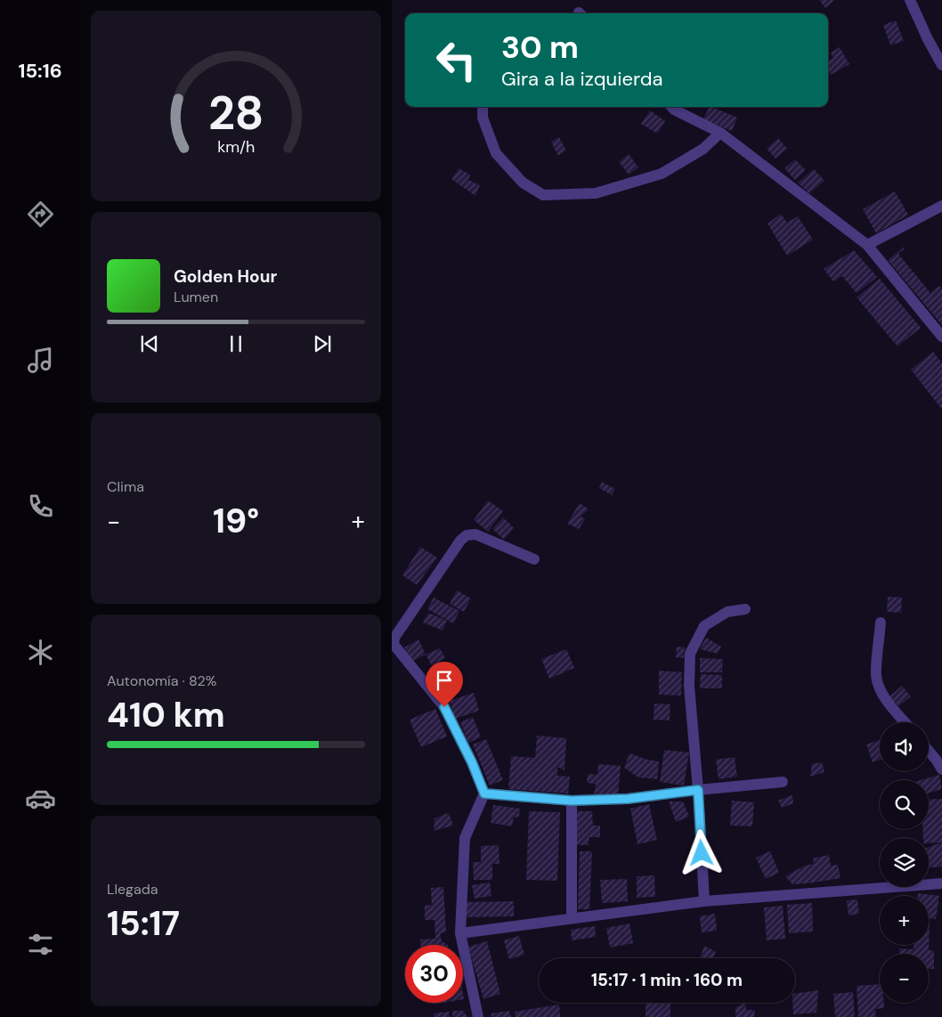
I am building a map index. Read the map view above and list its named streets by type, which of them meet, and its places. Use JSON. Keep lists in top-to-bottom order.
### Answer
{
  "page": {
    "tabs": "15:16",
    "turn": ["30 m", "Gira a la izquierda"],
    "song": ["Golden Hour", "Lumen"],
    "tile": [
      "Clima",
      ["Autonomía · 82%", "410 km"],
      ["Llegada", "15:17"]
    ],
    "heat": ["−", "19°", "+"],
    "map_buttons": ["+", "−"],
    "limit": "30",
    "trip": "15:17 · 1 min · 160 m",
    "gauge": ["28", "km/h"]
  }
}
